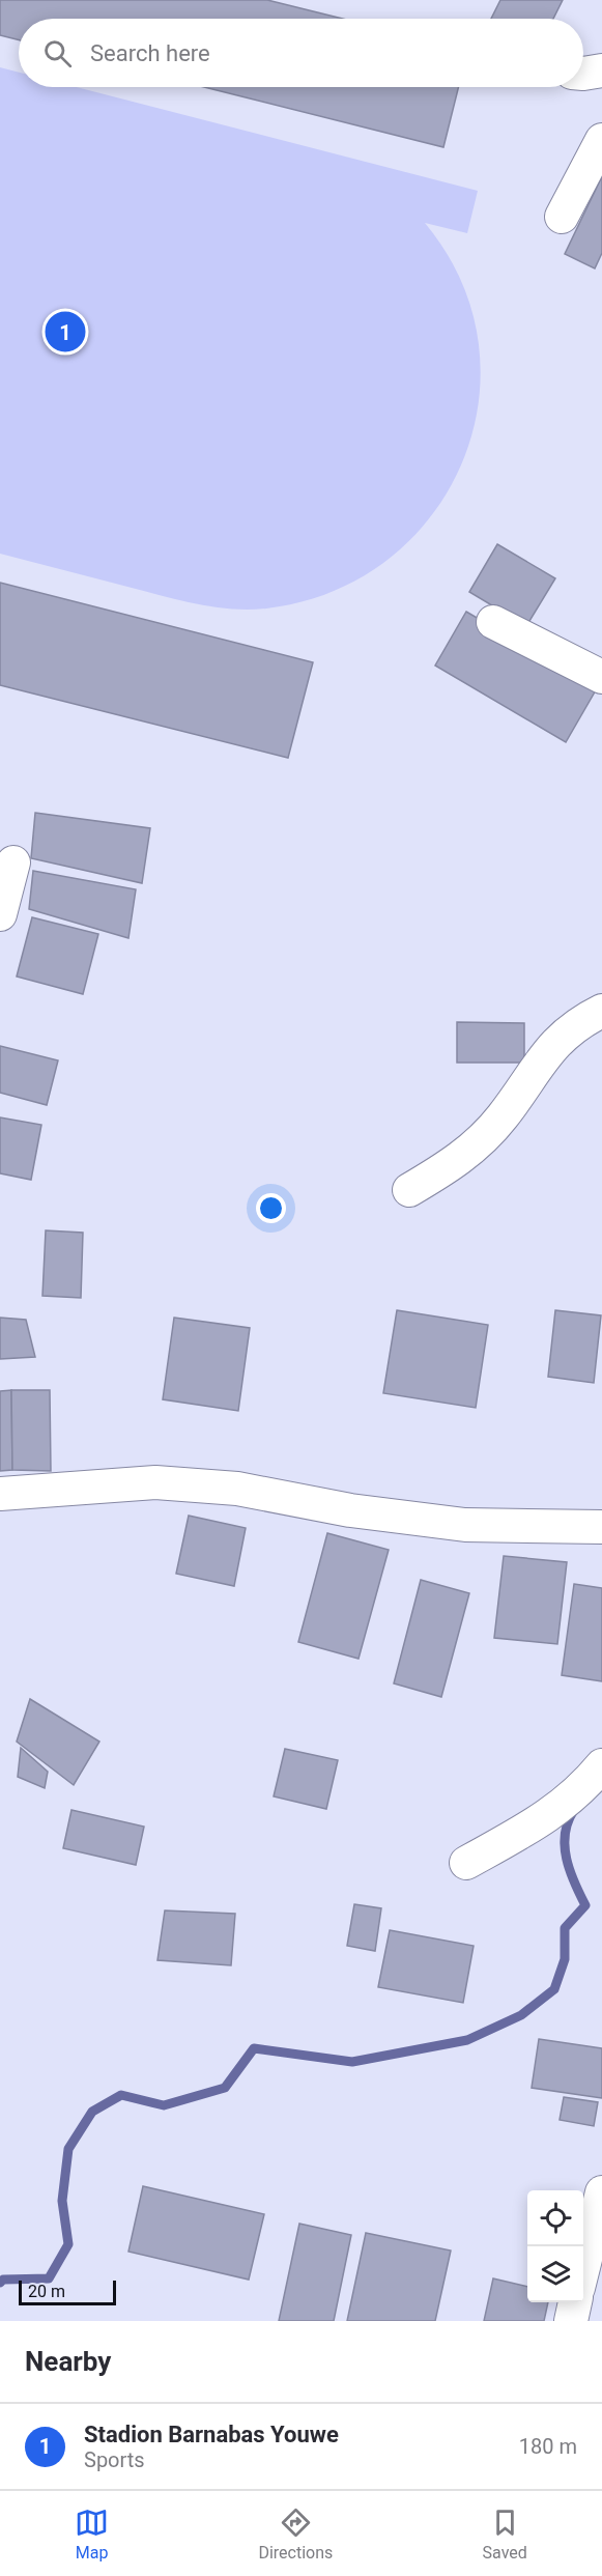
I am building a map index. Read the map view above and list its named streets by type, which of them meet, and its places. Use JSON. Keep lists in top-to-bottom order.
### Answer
{
  "scale_bar": "20 m",
  "page": {
    "search": "Search here",
    "pins": "1",
    "scale": "20 m",
    "heading": "Nearby",
    "list": [
      {
        "mark": "1",
        "name": "Stadion Barnabas Youwe",
        "note": "Sports",
        "value": "180 m"
      }
    ],
    "nav": ["Map", "Directions", "Saved"]
  }
}
